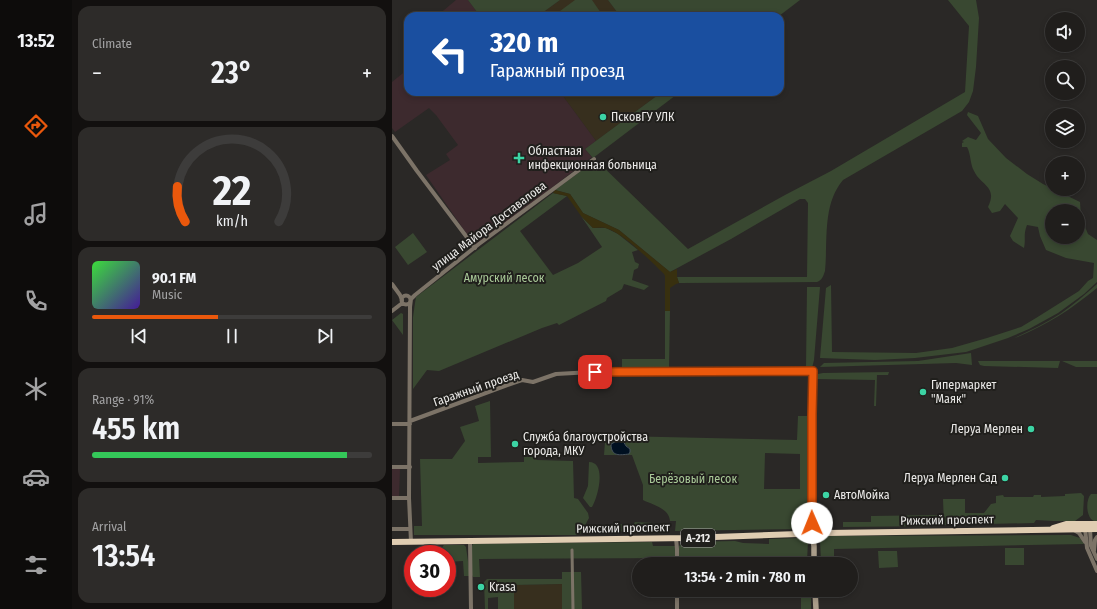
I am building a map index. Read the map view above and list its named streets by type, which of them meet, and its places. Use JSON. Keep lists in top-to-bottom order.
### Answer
{
  "streets": {
    "highway": ["Рижский проспект", "А-212"],
    "street": ["улица Майора Доставалова", "Гаражный проезд"]
  },
  "crossings": [
    ["Гаражный проезд", "Рижский проспект"]
  ],
  "parks": ["Амурский лесок", "Берёзовый лесок"],
  "places": {
    "other": [
      "ПсковГУ УЛК",
      "Гипермаркет \"Маяк\"",
      "Леруа Мерлен",
      "Служба благоустройства города, МКУ",
      "Леруа Мерлен Сад",
      "АвтоМойка",
      "Krasa"
    ],
    "health": ["Областная инфекционная больница"]
  },
  "page": {
    "tabs": "13:52",
    "tile": [
      "Climate",
      ["Range · 91%", "455 km"],
      ["Arrival", "13:54"]
    ],
    "map_buttons": ["+", "−"],
    "turn": ["320 m", "Гаражный проезд"],
    "heat": ["−", "23°", "+"],
    "song": ["90.1 FM", "Music"],
    "limit": "30",
    "trip": "13:54 · 2 min · 780 m",
    "gauge": ["22", "km/h"]
  }
}
